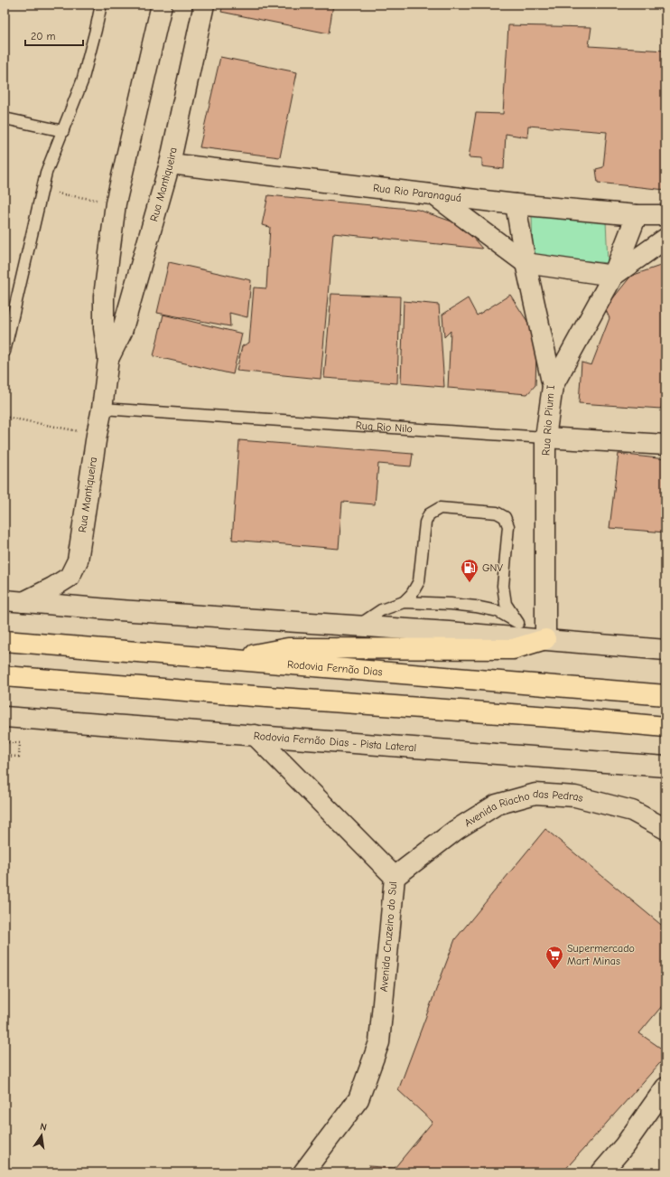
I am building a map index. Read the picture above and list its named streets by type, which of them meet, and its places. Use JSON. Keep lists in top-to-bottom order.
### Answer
{
  "streets": {
    "highway": ["Rodovia Fernão Dias"],
    "street": [
      "Rua Mantiqueira",
      "Rua Rio Paranaguá",
      "Rua Rio Pium I",
      "Rua Rio Nilo",
      "Rodovia Fernão Dias - Pista Lateral",
      "Avenida Riacho das Pedras",
      "Avenida Cruzeiro do Sul"
    ]
  },
  "crossings": [
    ["Rua Mantiqueira", "Rua Rio Paranaguá"],
    ["Rua Mantiqueira", "Rua Rio Nilo"],
    ["Rua Rio Paranaguá", "Rua Rio Pium I"],
    ["Rua Rio Pium I", "Rua Rio Nilo"],
    ["Rodovia Fernão Dias - Pista Lateral", "Avenida Cruzeiro do Sul"],
    ["Avenida Riacho das Pedras", "Avenida Cruzeiro do Sul"]
  ],
  "places": {
    "fuel station": ["GNV"],
    "supermarket": ["Supermercado Mart Minas"]
  },
  "scale_bar": "20 m",
  "north": "top"
}
